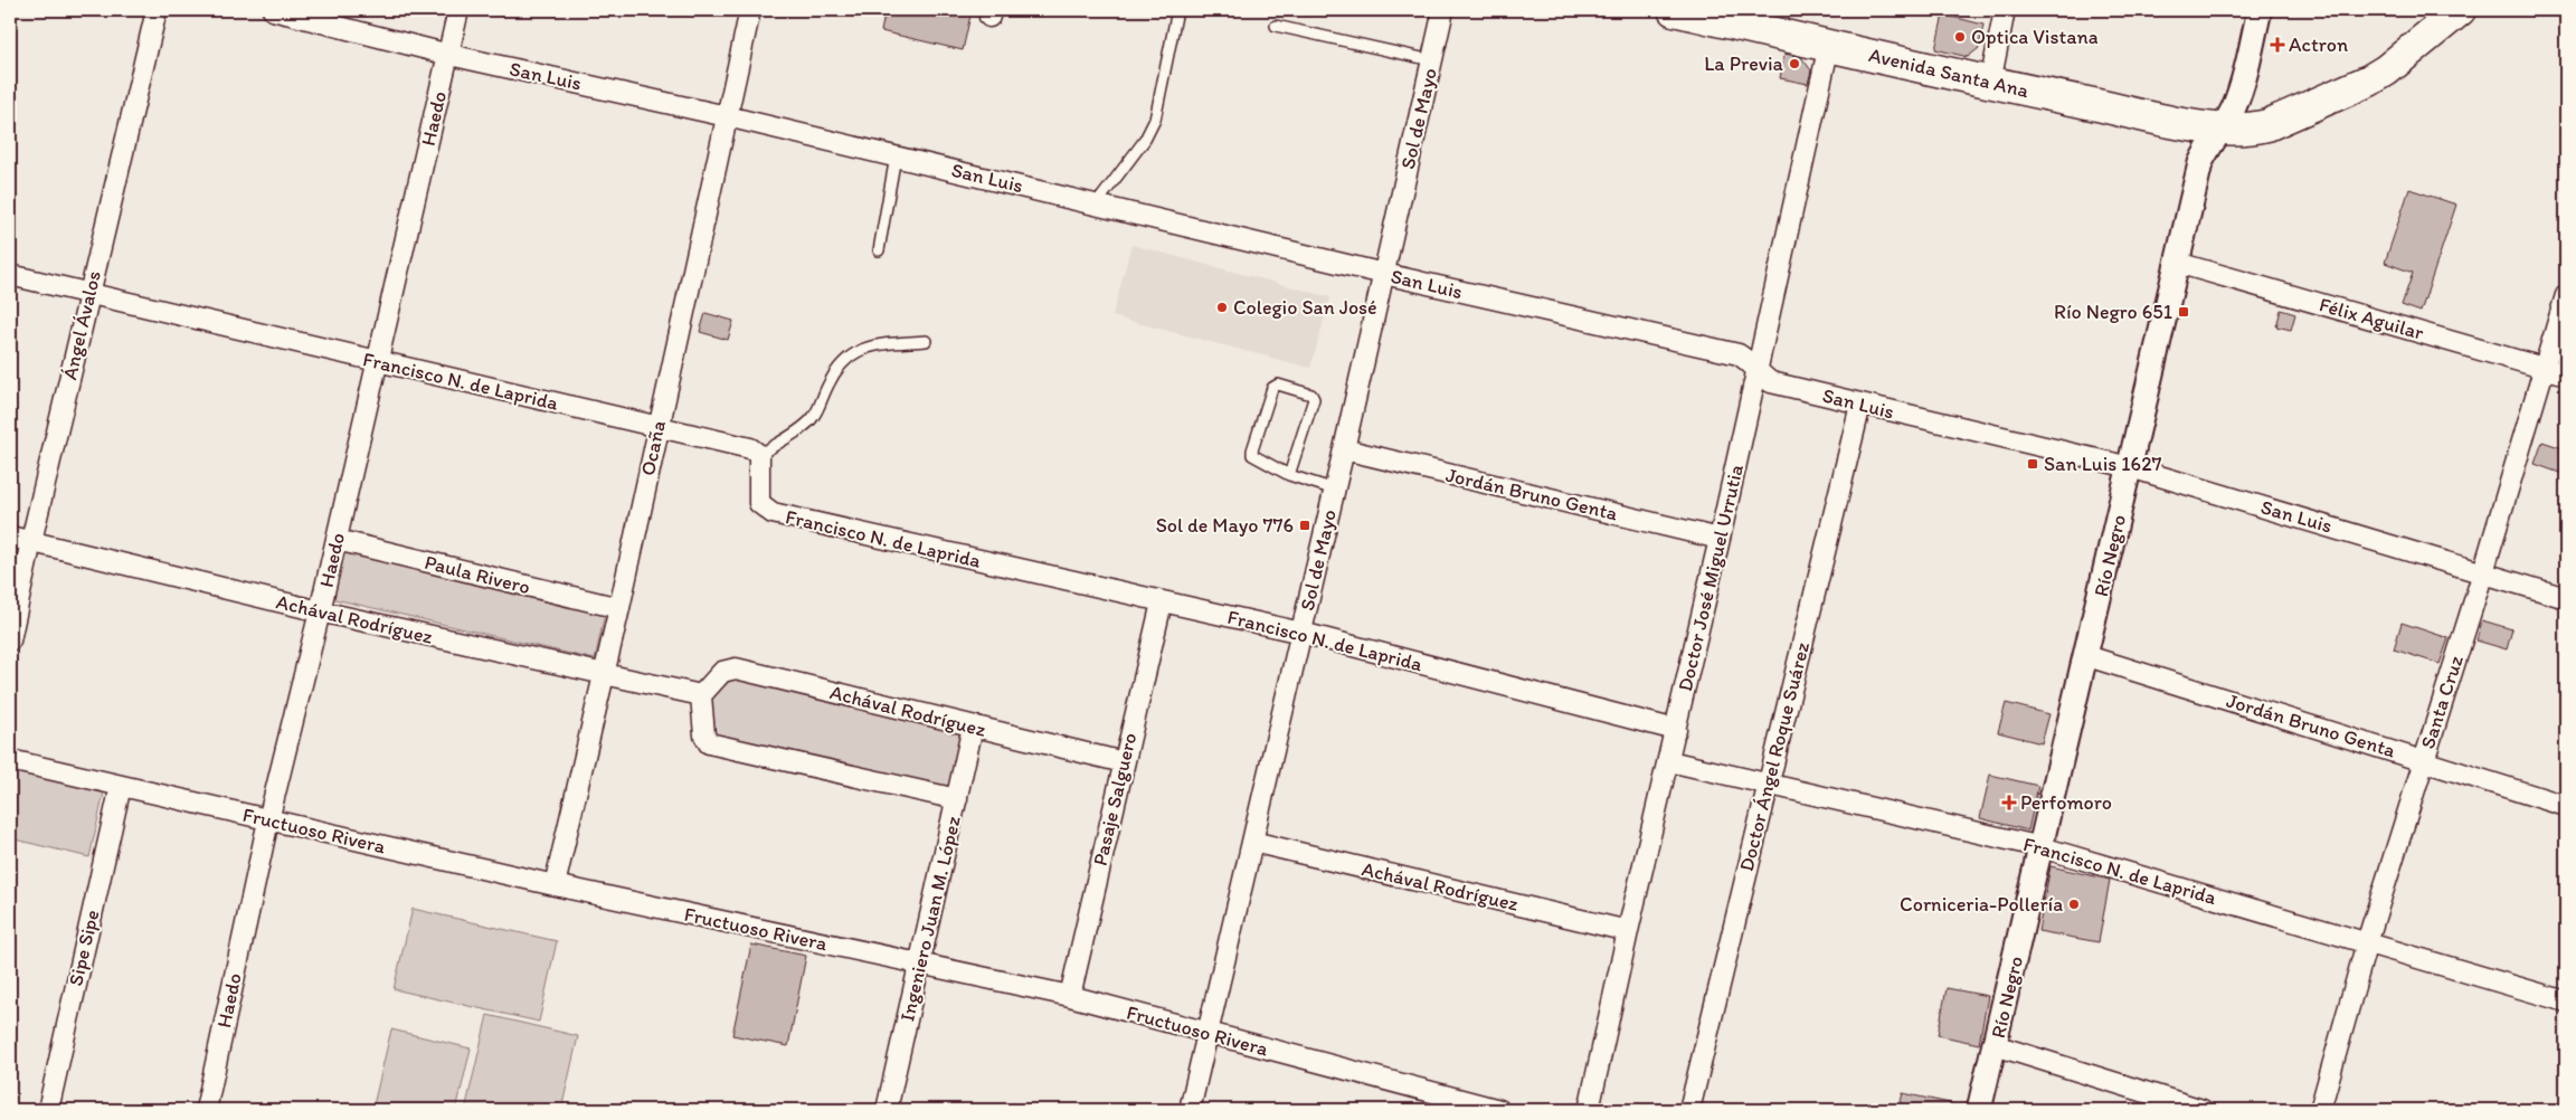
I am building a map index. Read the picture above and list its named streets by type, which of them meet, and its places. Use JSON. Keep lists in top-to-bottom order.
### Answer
{
  "streets": {
    "main road": ["Avenida Santa Ana"],
    "street": [
      "San Luis",
      "Haedo",
      "Sol de Mayo",
      "Félix Aguilar",
      "Ángel Ávalos",
      "Francisco N. de Laprida",
      "Ocaña",
      "Jordán Bruno Genta",
      "Río Negro",
      "Paula Rivero",
      "Doctor José Miguel Urrutia",
      "Achával Rodríguez",
      "Santa Cruz",
      "Doctor Ángel Roque Suárez",
      "Pasaje Salguero",
      "Fructuoso Rivera",
      "Ingeniero Juan M. López",
      "Sipe Sipe"
    ]
  },
  "crossings": [
    ["Avenida Santa Ana", "Río Negro"],
    ["Avenida Santa Ana", "Doctor José Miguel Urrutia"],
    ["San Luis", "Haedo"],
    ["San Luis", "Sol de Mayo"],
    ["San Luis", "Ocaña"],
    ["San Luis", "Río Negro"],
    ["San Luis", "Doctor José Miguel Urrutia"],
    ["San Luis", "Santa Cruz"],
    ["San Luis", "Doctor Ángel Roque Suárez"],
    ["Haedo", "Francisco N. de Laprida"],
    ["Haedo", "Paula Rivero"],
    ["Haedo", "Achával Rodríguez"],
    ["Haedo", "Fructuoso Rivera"],
    ["Sol de Mayo", "Francisco N. de Laprida"],
    ["Sol de Mayo", "Jordán Bruno Genta"],
    ["Sol de Mayo", "Achával Rodríguez"],
    ["Sol de Mayo", "Fructuoso Rivera"],
    ["Félix Aguilar", "Río Negro"],
    ["Félix Aguilar", "Santa Cruz"],
    ["Ángel Ávalos", "Francisco N. de Laprida"],
    ["Ángel Ávalos", "Achával Rodríguez"],
    ["Francisco N. de Laprida", "Ocaña"],
    ["Francisco N. de Laprida", "Río Negro"],
    ["Francisco N. de Laprida", "Doctor José Miguel Urrutia"],
    ["Francisco N. de Laprida", "Santa Cruz"],
    ["Francisco N. de Laprida", "Doctor Ángel Roque Suárez"],
    ["Francisco N. de Laprida", "Pasaje Salguero"],
    ["Ocaña", "Paula Rivero"],
    ["Ocaña", "Achával Rodríguez"],
    ["Ocaña", "Fructuoso Rivera"],
    ["Jordán Bruno Genta", "Río Negro"],
    ["Jordán Bruno Genta", "Doctor José Miguel Urrutia"],
    ["Jordán Bruno Genta", "Santa Cruz"],
    ["Doctor José Miguel Urrutia", "Achával Rodríguez"],
    ["Achával Rodríguez", "Pasaje Salguero"],
    ["Achával Rodríguez", "Ingeniero Juan M. López"],
    ["Pasaje Salguero", "Fructuoso Rivera"],
    ["Fructuoso Rivera", "Ingeniero Juan M. López"],
    ["Fructuoso Rivera", "Sipe Sipe"]
  ],
  "places": {
    "other": [
      "Optica Vistana",
      "La Previa",
      "Colegio San José",
      "Corniceria-Pollería"
    ],
    "health": ["Actron", "Perfomoro"],
    "transit": ["Río Negro 651", "San Luis 1627", "Sol de Mayo 776"]
  }
}
